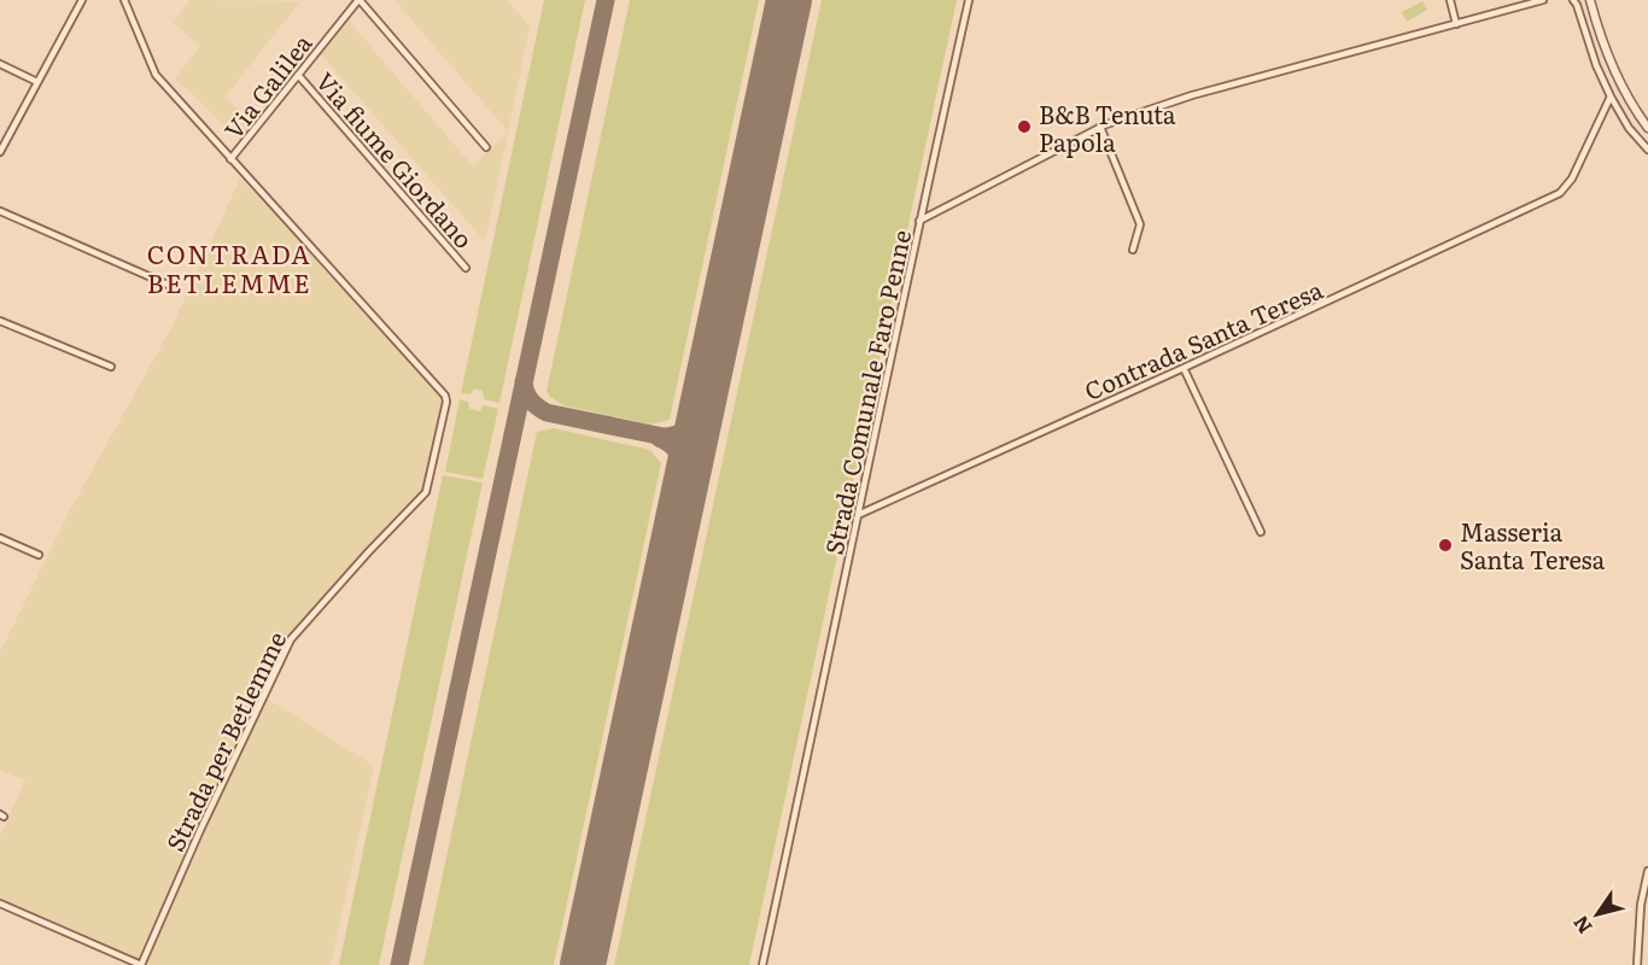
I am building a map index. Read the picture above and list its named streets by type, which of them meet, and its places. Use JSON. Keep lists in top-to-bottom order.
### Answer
{
  "streets": {
    "street": [
      "Via Galilea",
      "Via fiume Giordano",
      "Contrada Santa Teresa",
      "Strada Comunale Faro Penne",
      "Strada per Betlemme"
    ]
  },
  "crossings": [
    ["Via Galilea", "Via fiume Giordano"],
    ["Via Galilea", "Strada per Betlemme"],
    ["Contrada Santa Teresa", "Strada Comunale Faro Penne"]
  ],
  "districts": ["CONTRADA BETLEMME"],
  "places": ["B&B Tenuta Papola", "Masseria Santa Teresa"],
  "north": "bottom left"
}
